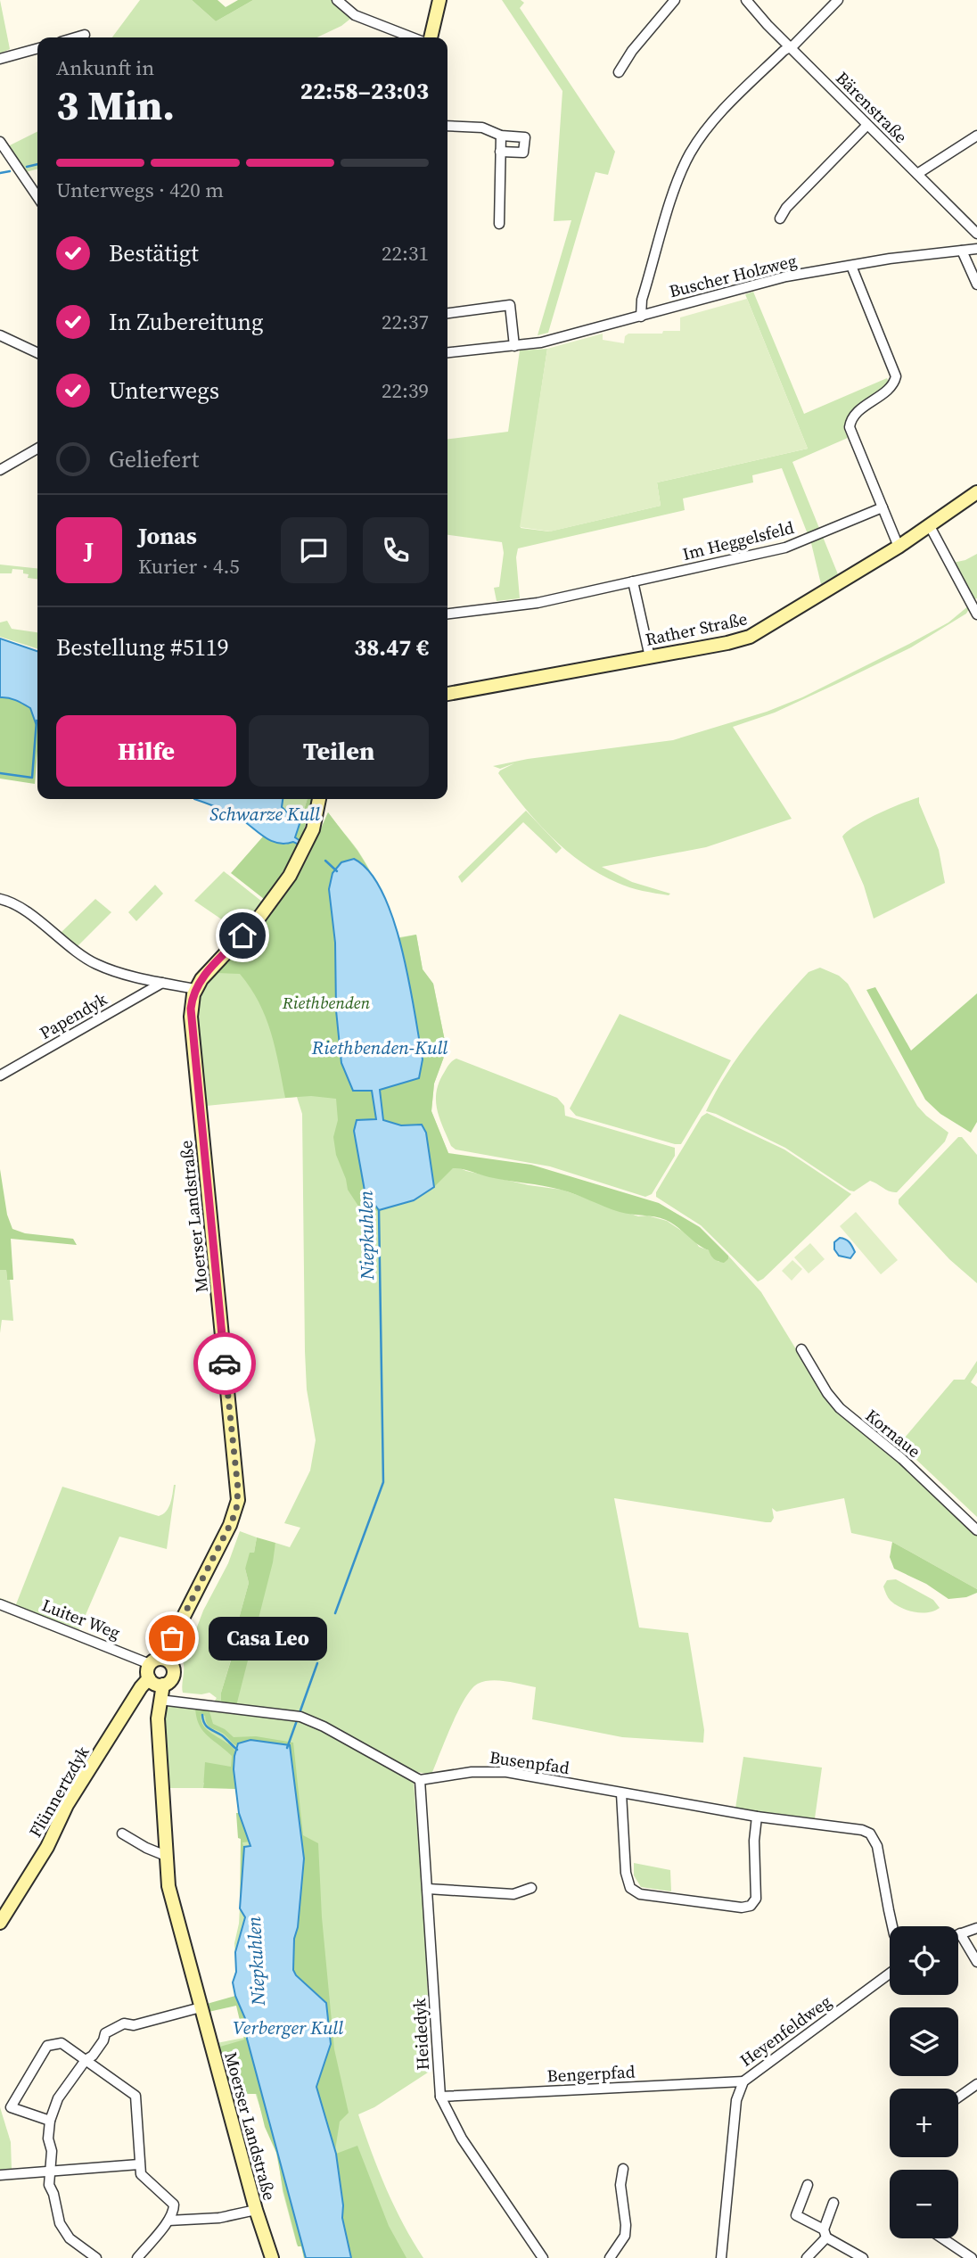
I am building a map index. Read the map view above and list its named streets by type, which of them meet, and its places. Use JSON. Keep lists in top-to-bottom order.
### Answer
{
  "streets": {
    "main road": ["Rather Straße", "Moerser Landstraße", "Flünnertzdyk"],
    "street": [
      "Bärenstraße",
      "Buscher Holzweg",
      "Im Heggelsfeld",
      "Papendyk",
      "Kornaue",
      "Luiter Weg",
      "Busenpfad",
      "Heyenfeldweg",
      "Heidedyk",
      "Bengerpfad"
    ]
  },
  "crossings": [
    ["Moerser Landstraße", "Luiter Weg"],
    ["Moerser Landstraße", "Flünnertzdyk"],
    ["Luiter Weg", "Flünnertzdyk"],
    ["Busenpfad", "Heidedyk"],
    ["Heyenfeldweg", "Bengerpfad"],
    ["Heidedyk", "Bengerpfad"]
  ],
  "water": [
    "Schwarze Kull",
    "Riethbenden-Kull",
    "Niepkuhlen",
    "Verberger Kull"
  ],
  "parks": ["Riethbenden"],
  "places": ["Casa Leo"],
  "page": {
    "heading": ["3 Min.", "Ankunft in", "22:58–23:03"],
    "panel": [
      "Jonas",
      "Kurier · 4.5",
      "Bestellung #5119",
      "38.47 €"
    ],
    "bar": "Unterwegs · 420 m",
    "list": [
      ["Bestätigt", "22:31"],
      ["In Zubereitung", "22:37"],
      ["Unterwegs", "22:39"],
      "Geliefert"
    ],
    "round": "J",
    "buttons": ["Hilfe", "Teilen"],
    "bubble": "Casa Leo",
    "map_buttons": ["+", "−"]
  }
}
